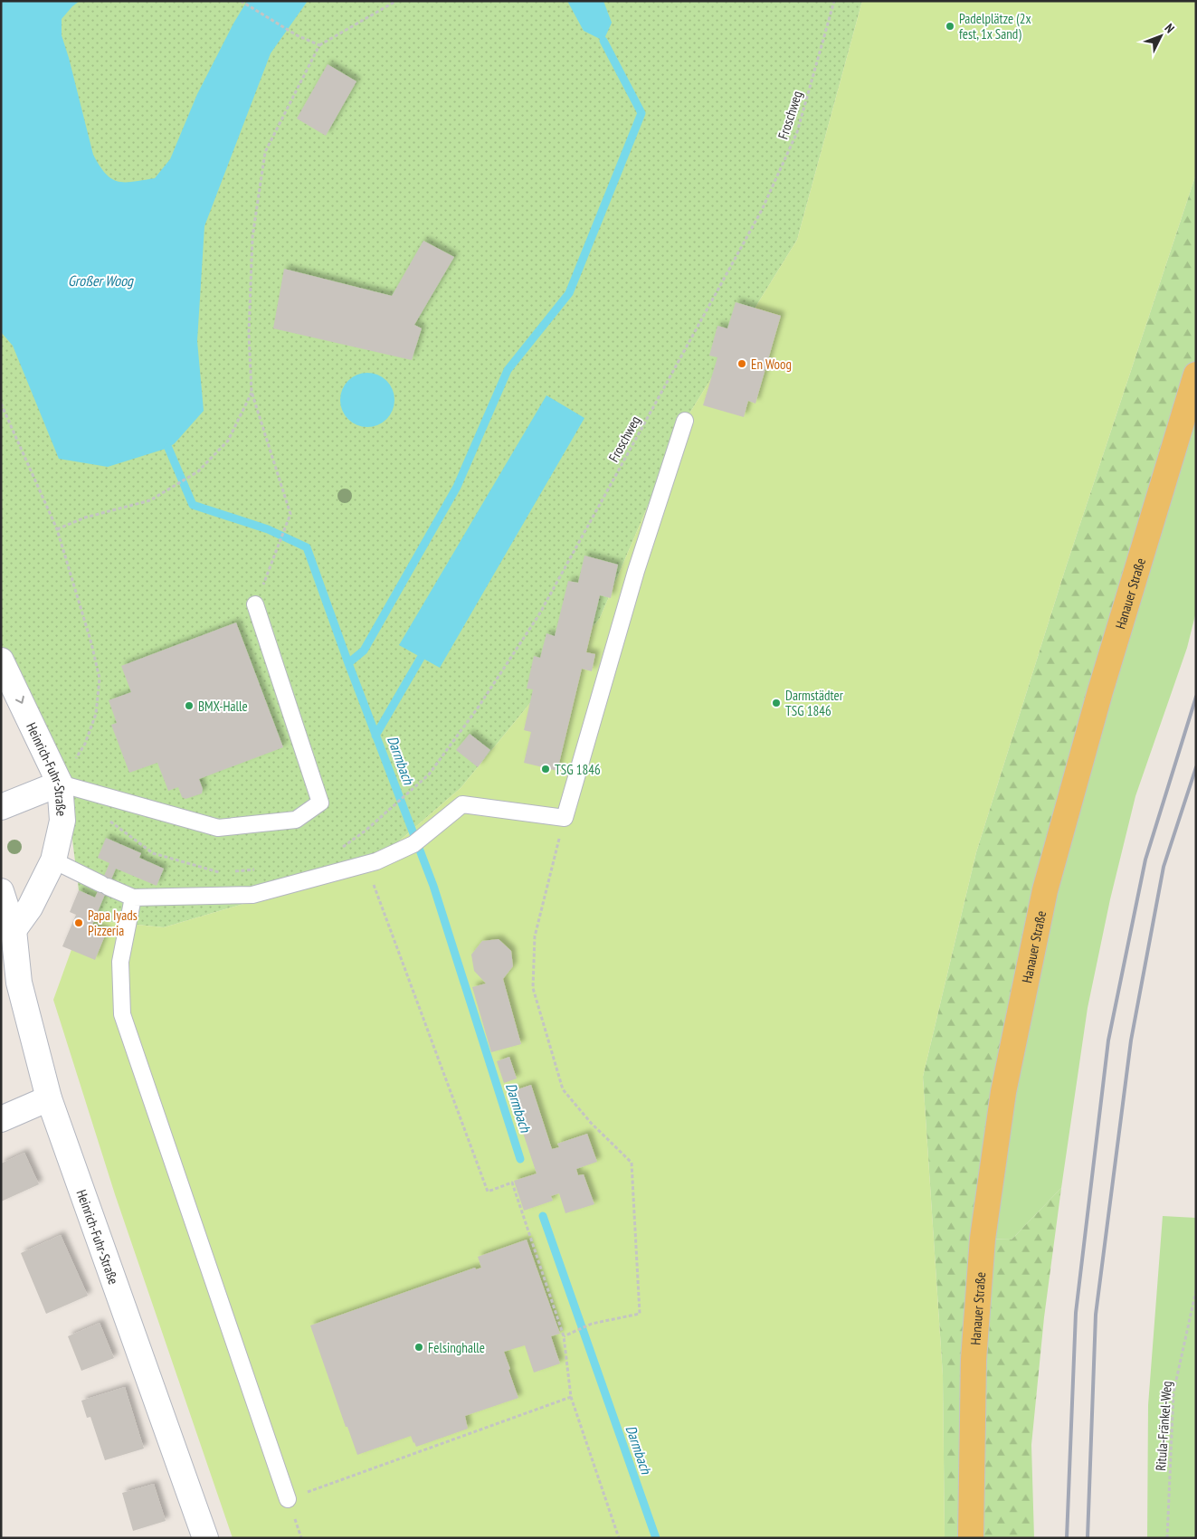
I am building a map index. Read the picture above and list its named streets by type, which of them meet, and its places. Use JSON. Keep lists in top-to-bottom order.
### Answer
{
  "streets": {
    "main road": ["Hanauer Straße"],
    "street": ["Heinrich-Fuhr-Straße"],
    "path": ["Froschweg", "Ritula-Fränkel-Weg"]
  },
  "water": ["Großer Woog", "Darmbach"],
  "places": [
    "Padelplätze (2x fest, 1x Sand)",
    "En Woog",
    "Darmstädter TSG 1846",
    "BMX-Halle",
    "TSG 1846",
    "Papa Iyads Pizzeria",
    "Felsinghalle"
  ],
  "north": "top right"
}
